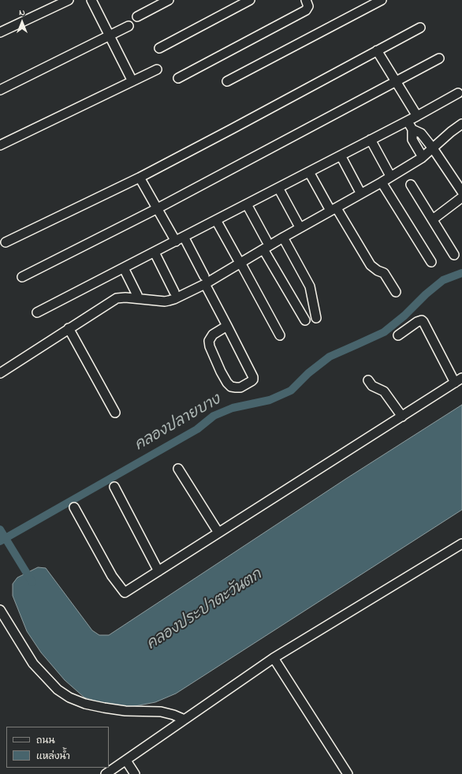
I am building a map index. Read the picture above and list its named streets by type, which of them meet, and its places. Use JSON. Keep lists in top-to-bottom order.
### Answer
{
  "water": ["คลองปลายบาง", "คลองประปาตะวันตก"],
  "legend": ["ถนน", "แหล่งน้ำ"],
  "north": "top"
}
